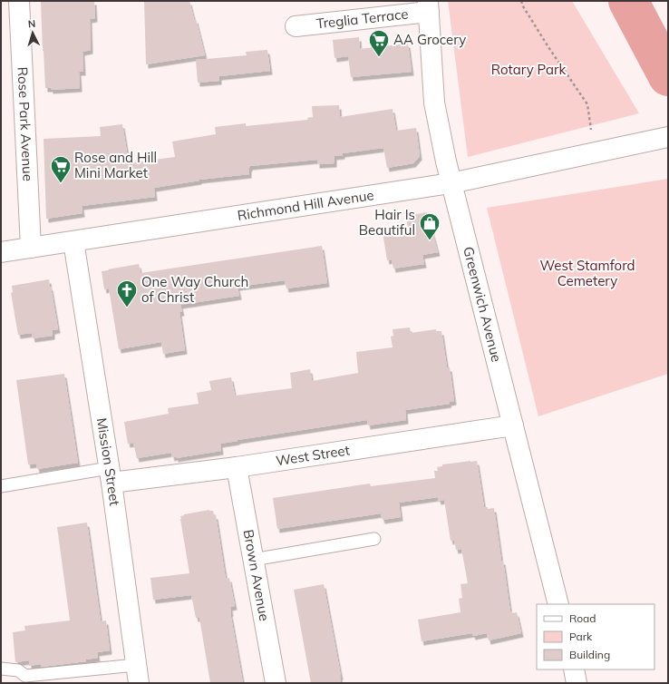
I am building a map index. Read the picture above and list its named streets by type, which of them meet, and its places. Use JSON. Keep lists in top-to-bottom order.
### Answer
{
  "streets": {
    "street": [
      "Treglia Terrace",
      "Rose Park Avenue",
      "Richmond Hill Avenue",
      "Greenwich Avenue",
      "West Street",
      "Mission Street",
      "Brown Avenue"
    ]
  },
  "crossings": [
    ["Treglia Terrace", "Greenwich Avenue"],
    ["Rose Park Avenue", "Richmond Hill Avenue"],
    ["Richmond Hill Avenue", "Greenwich Avenue"],
    ["Richmond Hill Avenue", "Mission Street"],
    ["Greenwich Avenue", "West Street"],
    ["West Street", "Mission Street"],
    ["West Street", "Brown Avenue"]
  ],
  "parks": ["Rotary Park", "West Stamford Cemetery"],
  "places": {
    "supermarket": ["AA Grocery", "Rose and Hill Mini Market"],
    "shop": ["Hair Is Beautiful"],
    "church": ["One Way Church of Christ"]
  },
  "legend": ["Road", "Park", "Building"],
  "north": "top"
}
